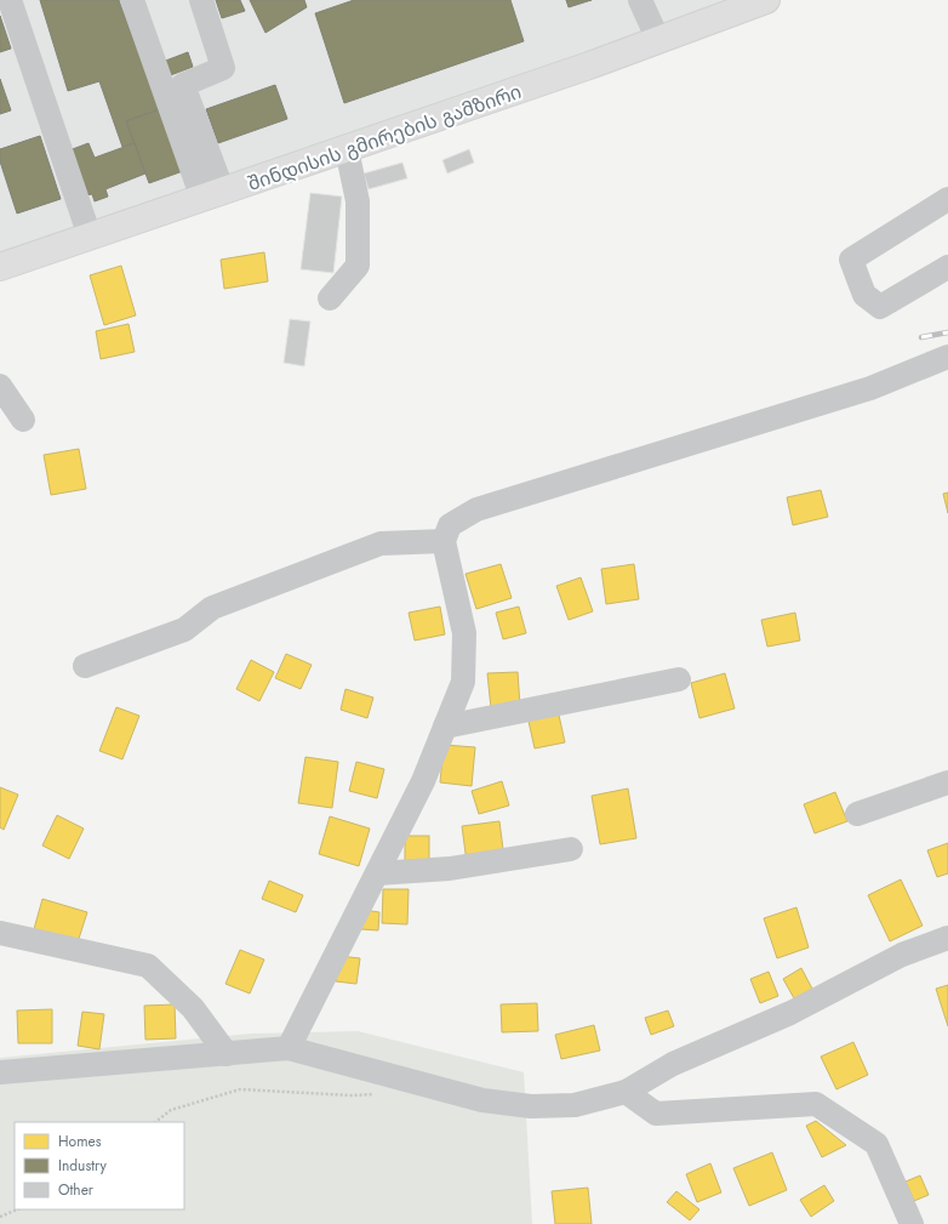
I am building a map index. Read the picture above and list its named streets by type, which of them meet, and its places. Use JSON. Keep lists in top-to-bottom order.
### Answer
{
  "streets": {
    "main road": ["შინდისის გმირების გამზირი"]
  },
  "legend": ["Homes", "Industry", "Other"]
}
